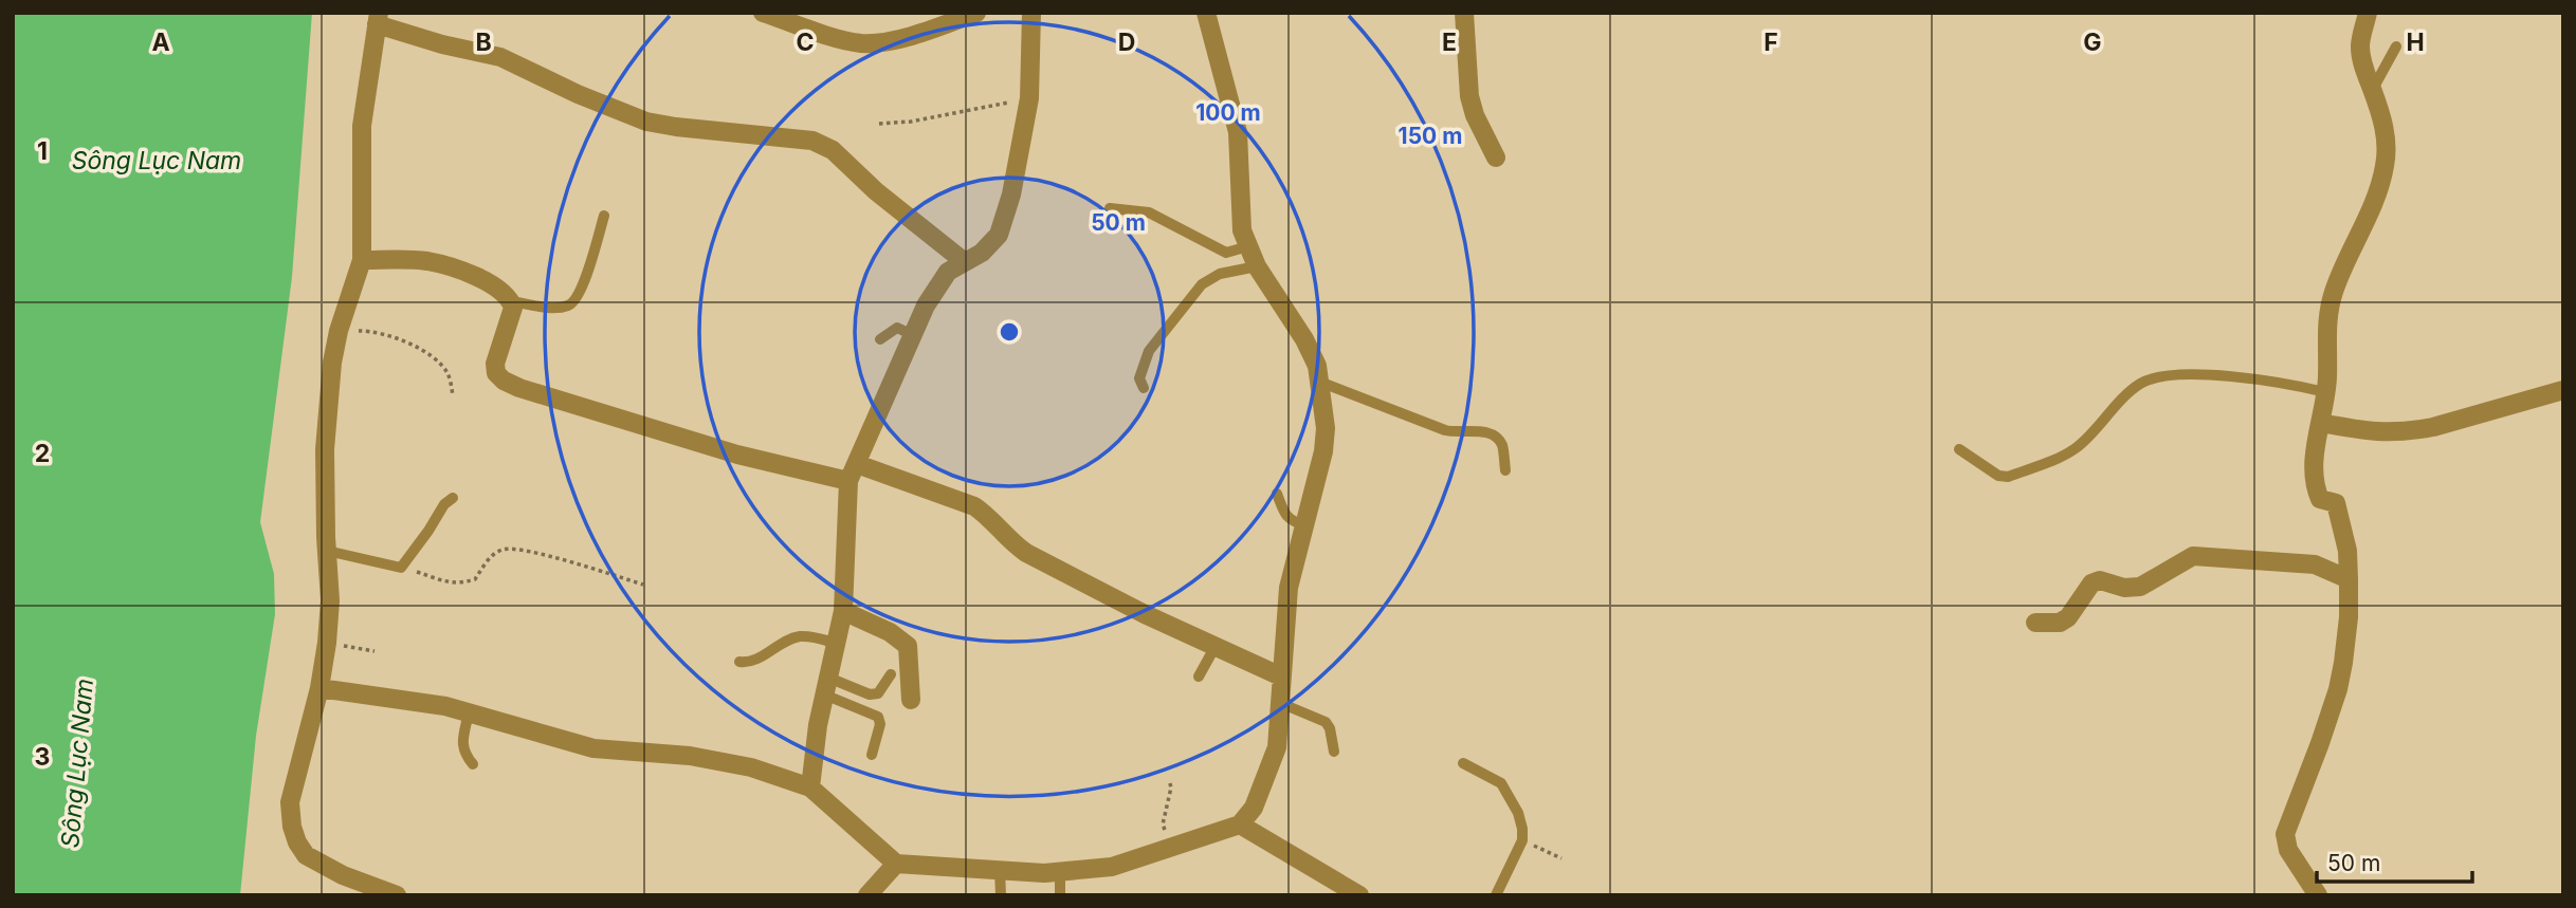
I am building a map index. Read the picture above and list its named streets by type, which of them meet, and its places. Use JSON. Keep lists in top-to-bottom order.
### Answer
{
  "water": ["Sông Lục Nam"],
  "scale_bar": "50 m",
  "grid": {
    "columns": [
      "A",
      "B",
      "C",
      "D",
      "E",
      "F",
      "G",
      "H"
    ],
    "rows": ["1", "2", "3"]
  },
  "rings": ["100 m", "150 m", "50 m"]
}
